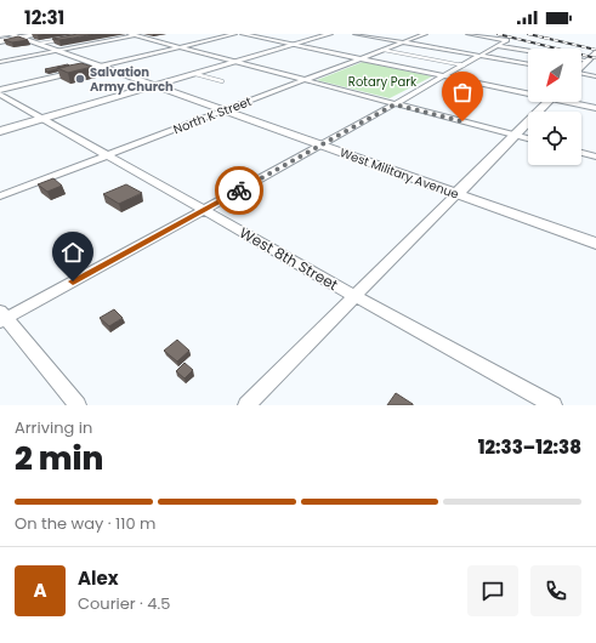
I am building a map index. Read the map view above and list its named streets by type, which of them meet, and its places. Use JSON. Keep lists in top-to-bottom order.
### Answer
{
  "streets": {
    "main road": ["West Military Avenue"],
    "street": ["North K Street", "West 8th Street"]
  },
  "crossings": [
    ["North K Street", "West Military Avenue"],
    ["North K Street", "West 8th Street"]
  ],
  "parks": ["Rotary Park"],
  "places": ["Salvation Army Church"],
  "north": "bottom left",
  "page": {
    "status": "12:31",
    "heading": ["2 min", "Arriving in", "12:33–12:38"],
    "panel": ["Alex", "Courier · 4.5"],
    "bar": "On the way · 110 m",
    "round": "A"
  }
}
